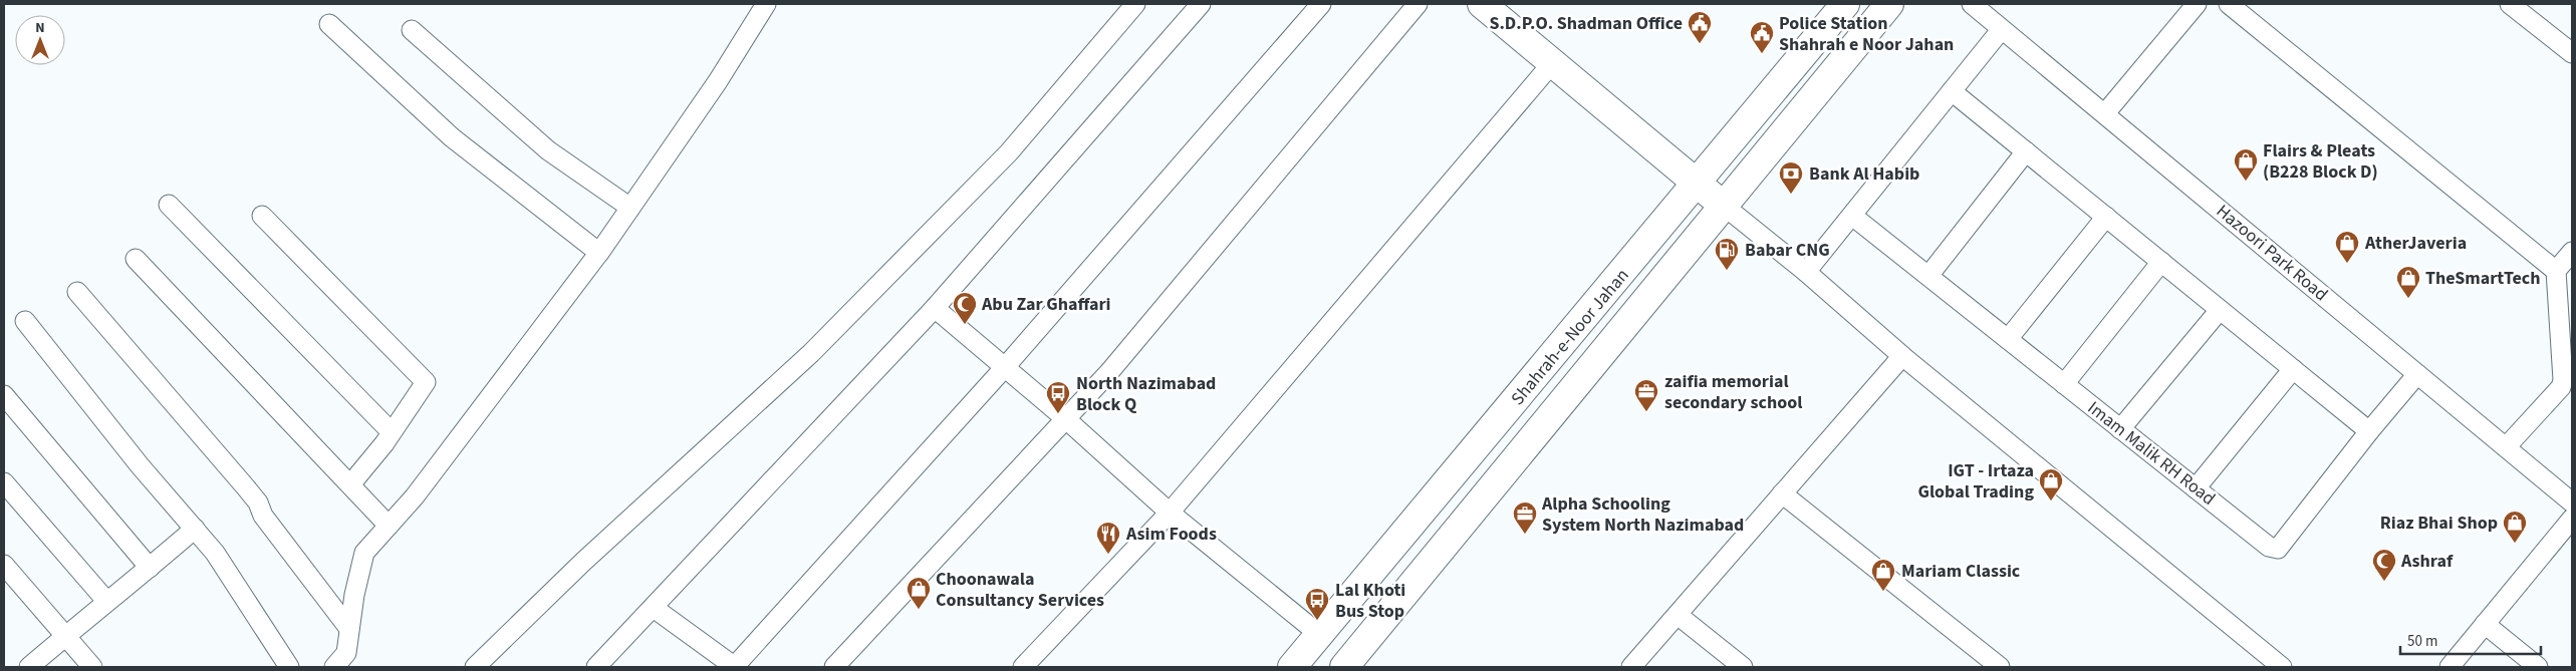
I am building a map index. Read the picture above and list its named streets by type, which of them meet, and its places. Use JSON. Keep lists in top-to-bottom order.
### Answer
{
  "streets": {
    "main road": ["Shahrah-e-Noor Jahan"],
    "street": ["Hazoori Park Road", "Imam Malik RH Road"]
  },
  "crossings": [
    ["Hazoori Park Road", "Imam Malik RH Road"]
  ],
  "places": {
    "public building": ["S.D.P.O. Shadman Office", "Police Station Shahrah e Noor Jahan"],
    "shop": [
      "Flairs & Pleats (B228 Block D)",
      "AtherJaveria",
      "TheSmartTech",
      "IGT - Irtaza Global Trading",
      "Riaz Bhai Shop",
      "Mariam Classic",
      "Choonawala Consultancy Services"
    ],
    "bank": ["Bank Al Habib"],
    "fuel station": ["Babar CNG"],
    "mosque": ["Abu Zar Ghaffari", "Ashraf"],
    "office": ["zaifia memorial secondary school", "Alpha Schooling System North Nazimabad"],
    "bus stop": ["North Nazimabad Block Q", "Lal Khoti Bus Stop"],
    "restaurant": ["Asim Foods"]
  },
  "scale_bar": "50 m",
  "north": "top"
}
